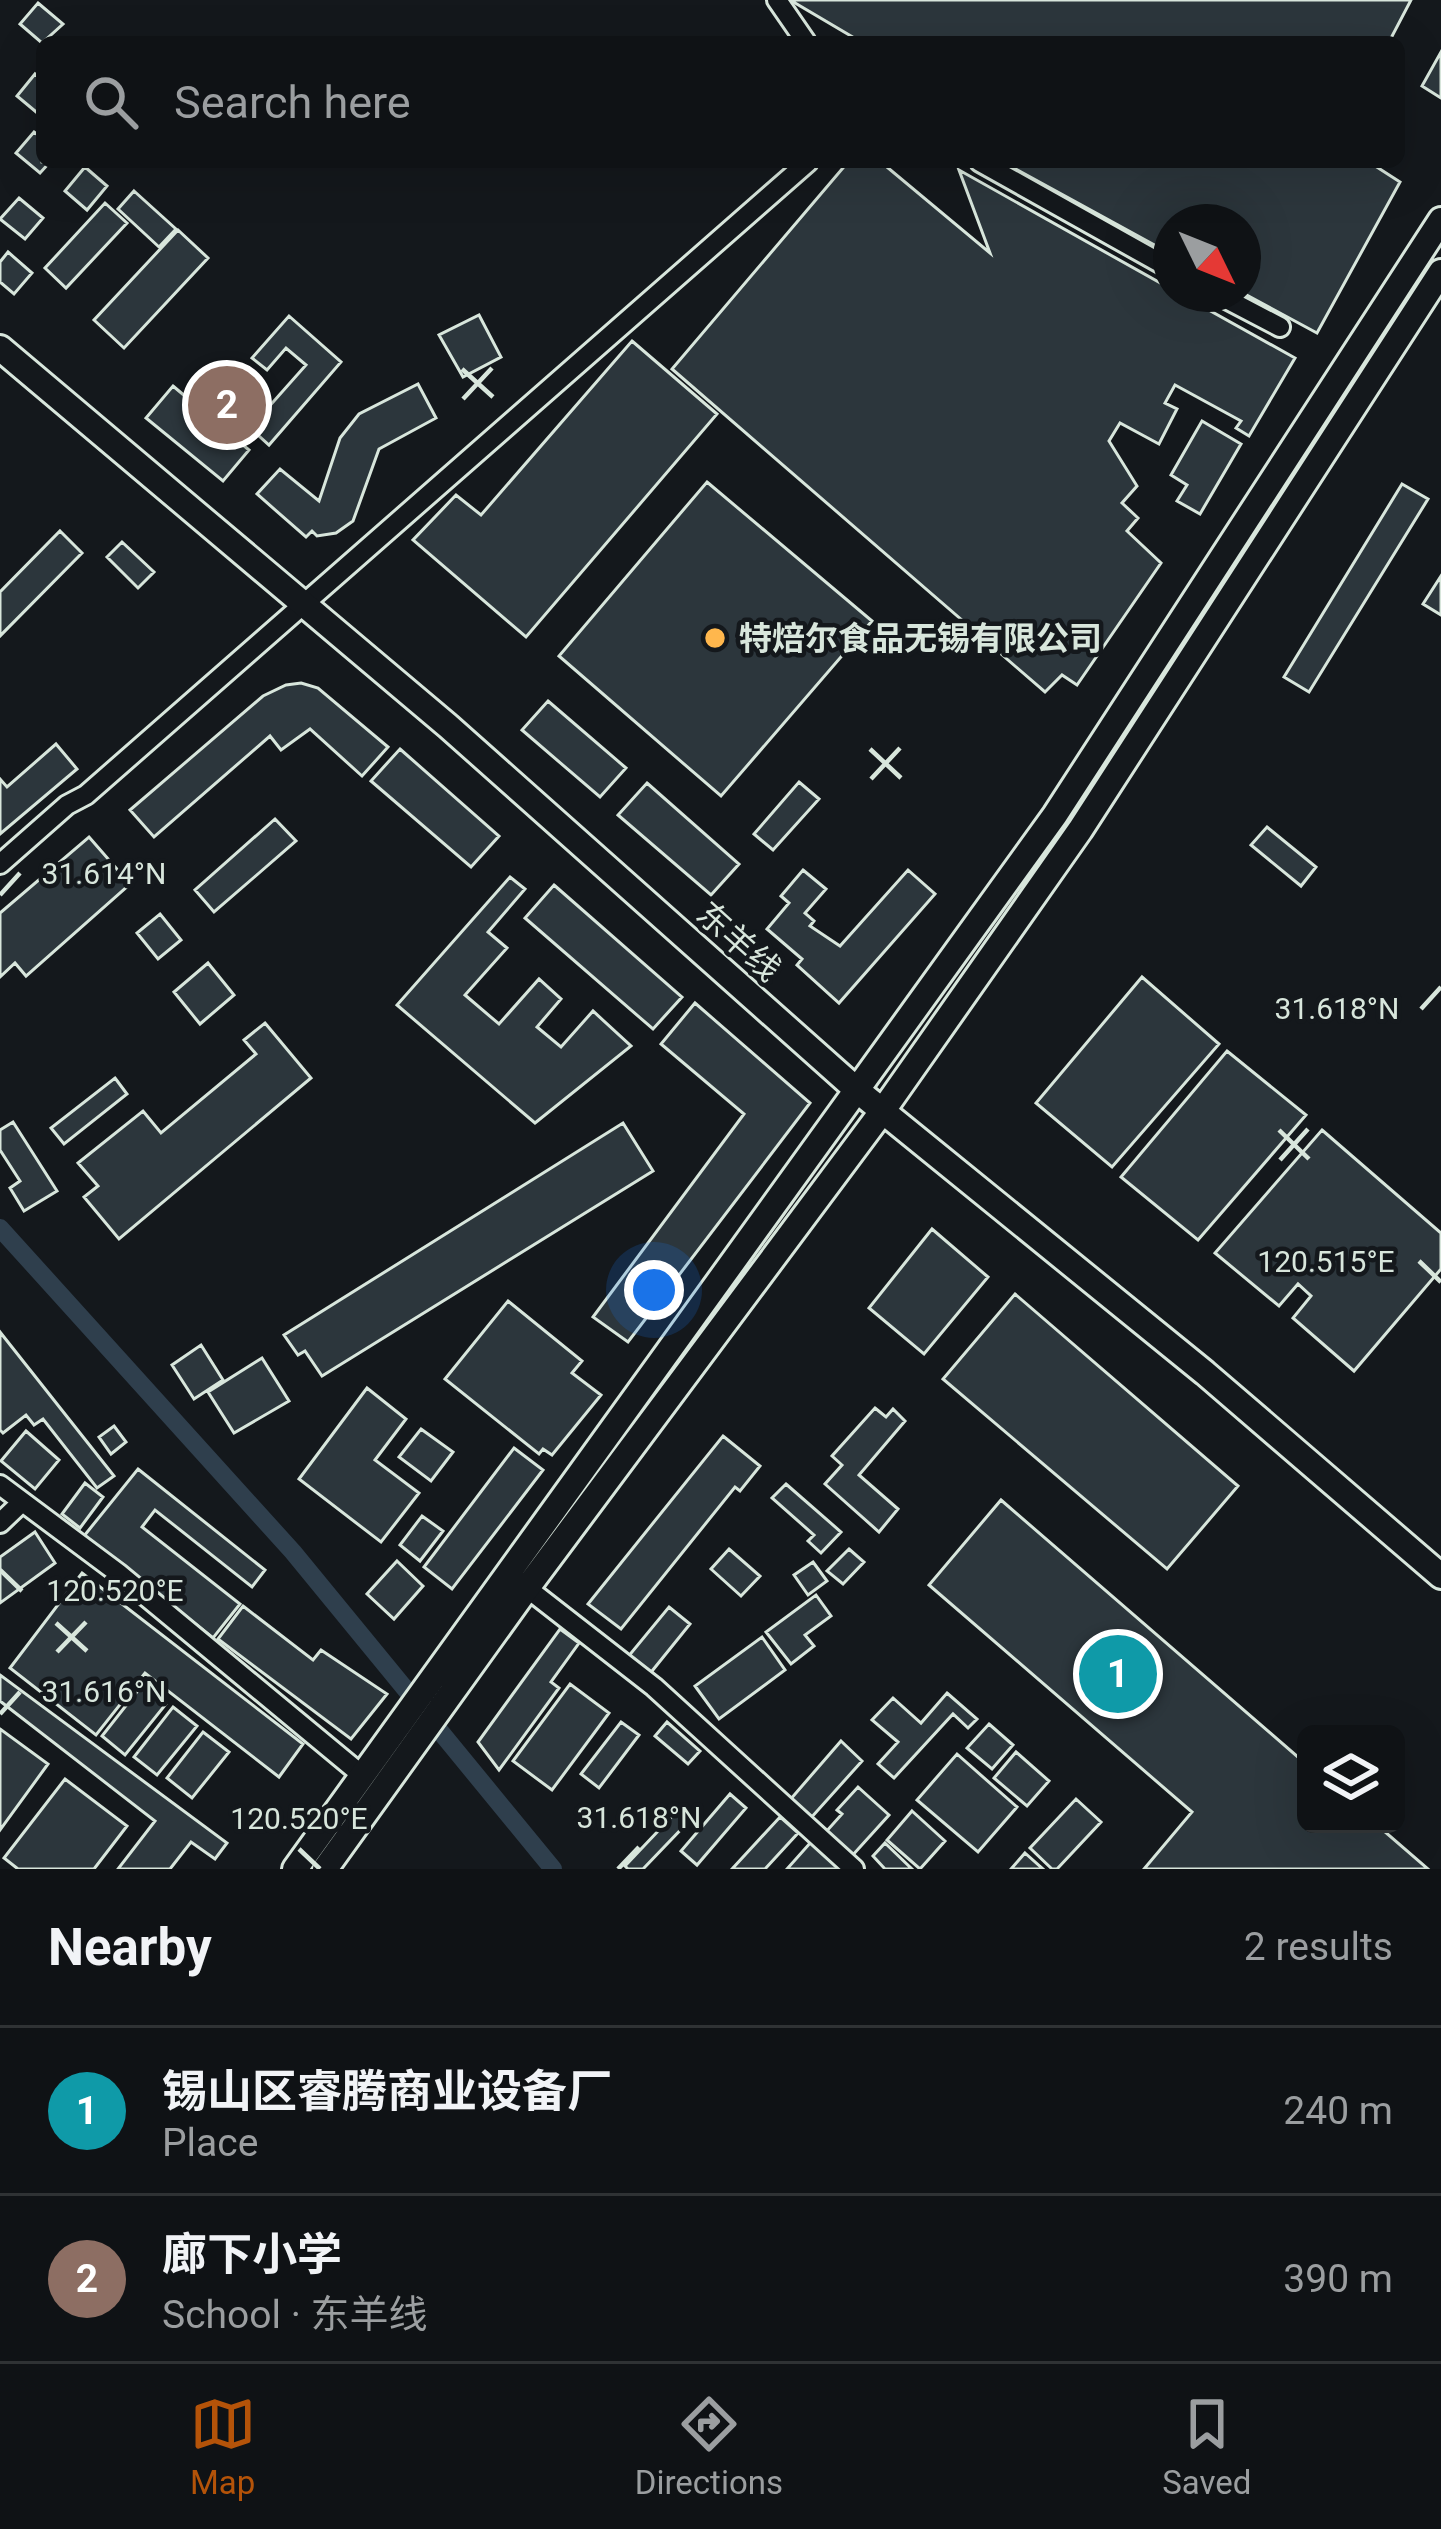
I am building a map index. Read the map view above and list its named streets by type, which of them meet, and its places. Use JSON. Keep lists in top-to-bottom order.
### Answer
{
  "streets": {
    "main road": ["东羊线"]
  },
  "places": ["特焙尔食品无锡有限公司"],
  "north": "bottom right",
  "page": {
    "search": "Search here",
    "pins": ["2", "1"],
    "heading": ["Nearby", "2 results"],
    "list": [
      {
        "mark": "1",
        "name": "锡山区睿腾商业设备厂",
        "note": "Place",
        "value": "240 m"
      },
      {
        "mark": "2",
        "name": "廊下小学",
        "note": "School · 东羊线",
        "value": "390 m"
      }
    ],
    "nav": ["Map", "Directions", "Saved"]
  },
  "coordinates": [
    "31.614°N",
    "31.618°N",
    "120.515°E",
    "120.520°E",
    "31.616°N"
  ]
}
